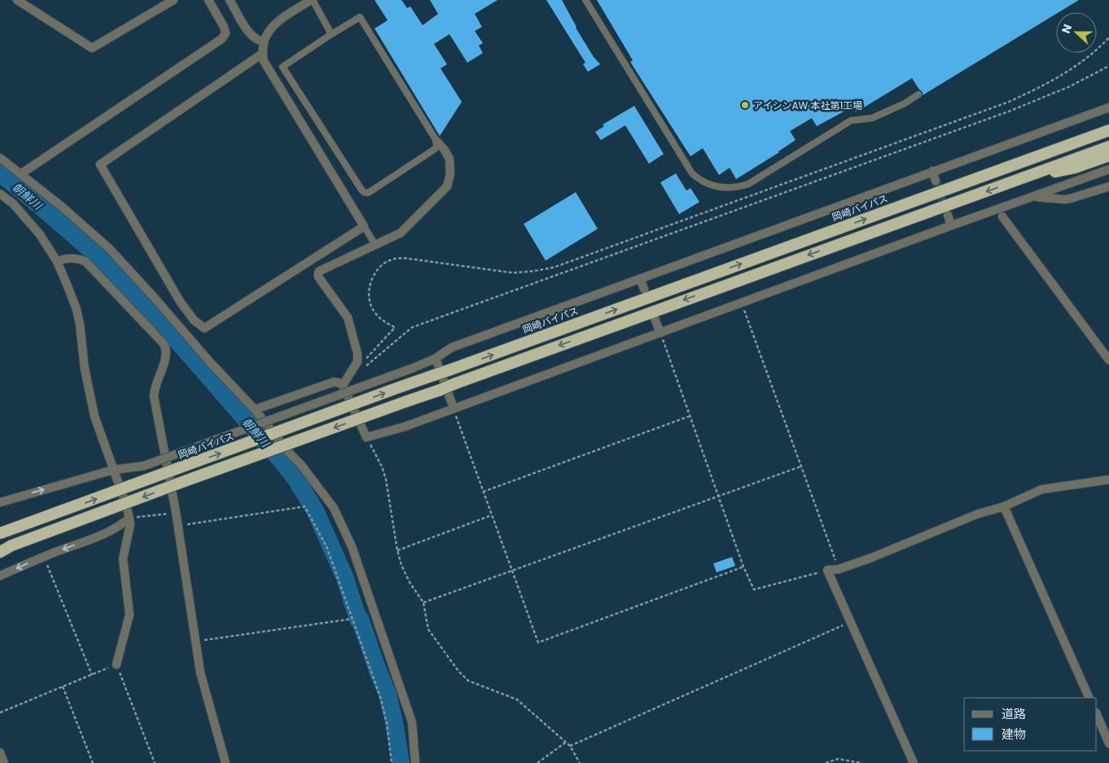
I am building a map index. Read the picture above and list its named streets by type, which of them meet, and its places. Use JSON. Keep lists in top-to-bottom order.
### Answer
{
  "streets": {
    "highway": ["岡崎バイパス"]
  },
  "water": ["朝鮮川"],
  "places": ["アイシンAW 本社第1工場"],
  "legend": ["道路", "建物"],
  "north": "left"
}
